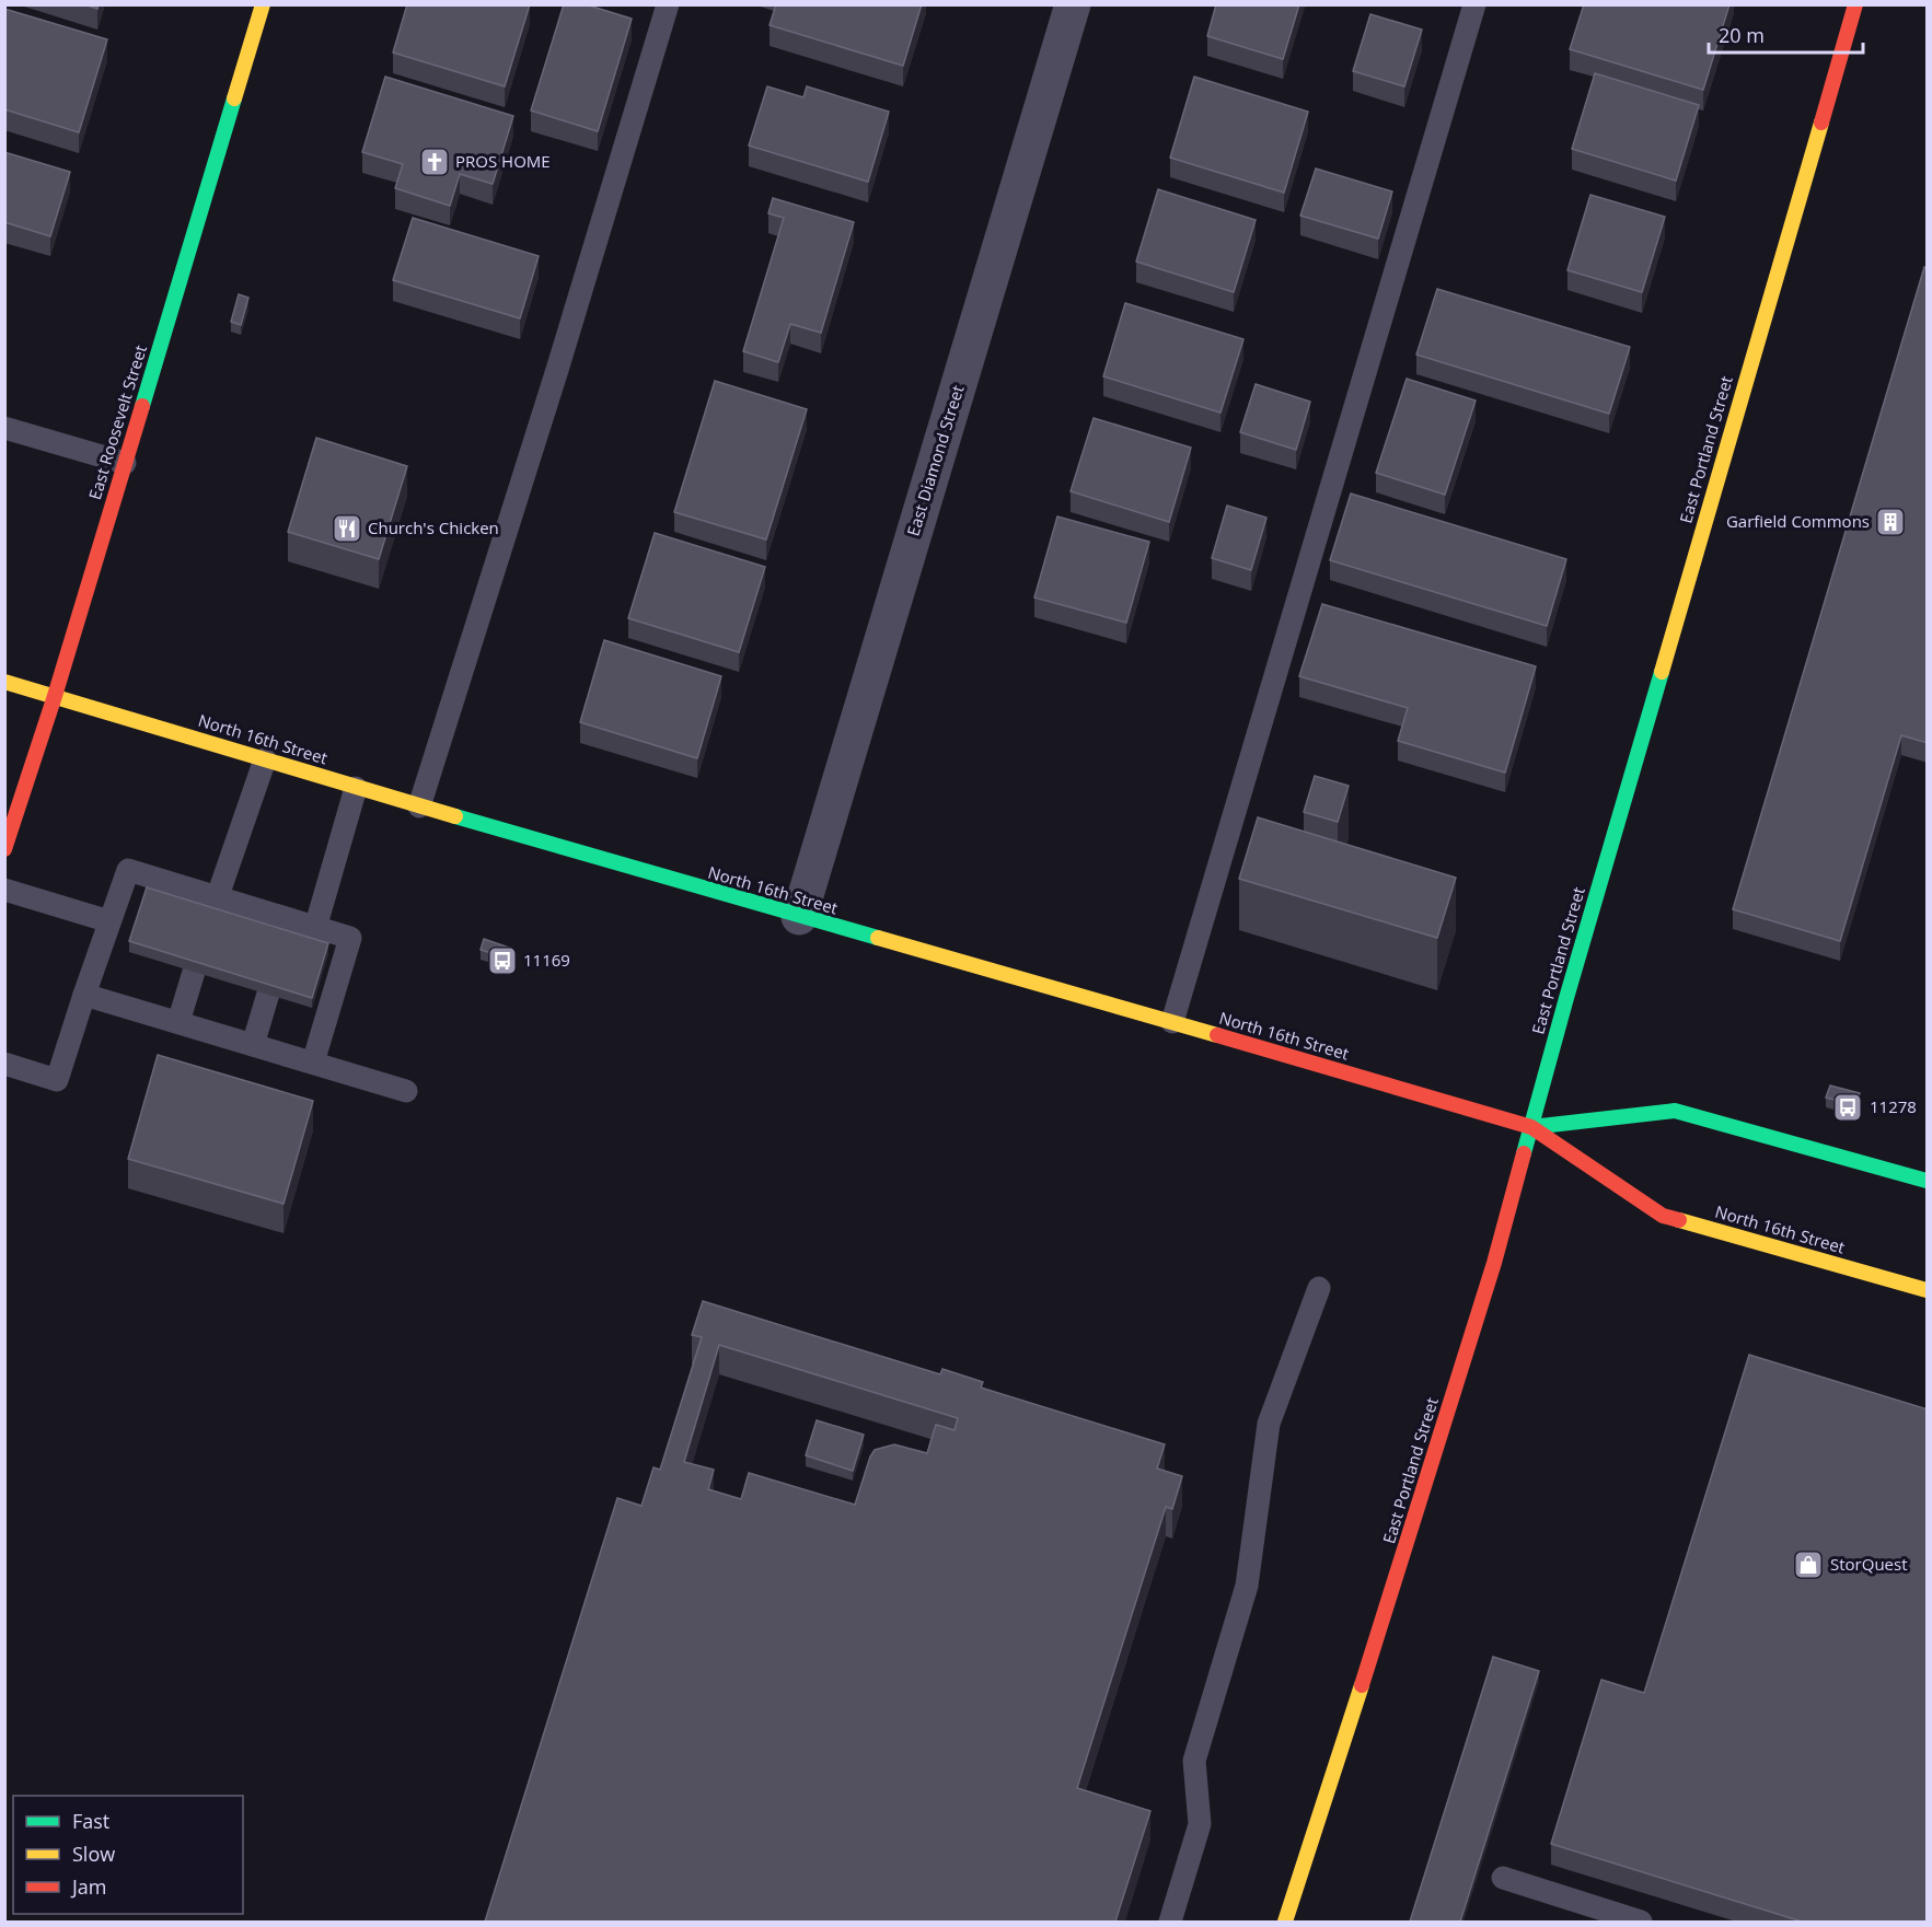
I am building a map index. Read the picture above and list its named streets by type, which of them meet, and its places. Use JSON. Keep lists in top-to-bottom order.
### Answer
{
  "streets": {
    "street": [
      "East Roosevelt Street",
      "East Portland Street",
      "East Diamond Street",
      "North 16th Street"
    ]
  },
  "crossings": [
    ["East Roosevelt Street", "North 16th Street"],
    ["East Portland Street", "North 16th Street"],
    ["East Diamond Street", "North 16th Street"]
  ],
  "places": {
    "church": ["PROS HOME"],
    "building": ["Garfield Commons"],
    "restaurant": ["Church's Chicken"],
    "bus stop": ["11169", "11278"],
    "shop": ["StorQuest"]
  },
  "legend": ["Fast", "Slow", "Jam"],
  "scale_bar": "20 m"
}
